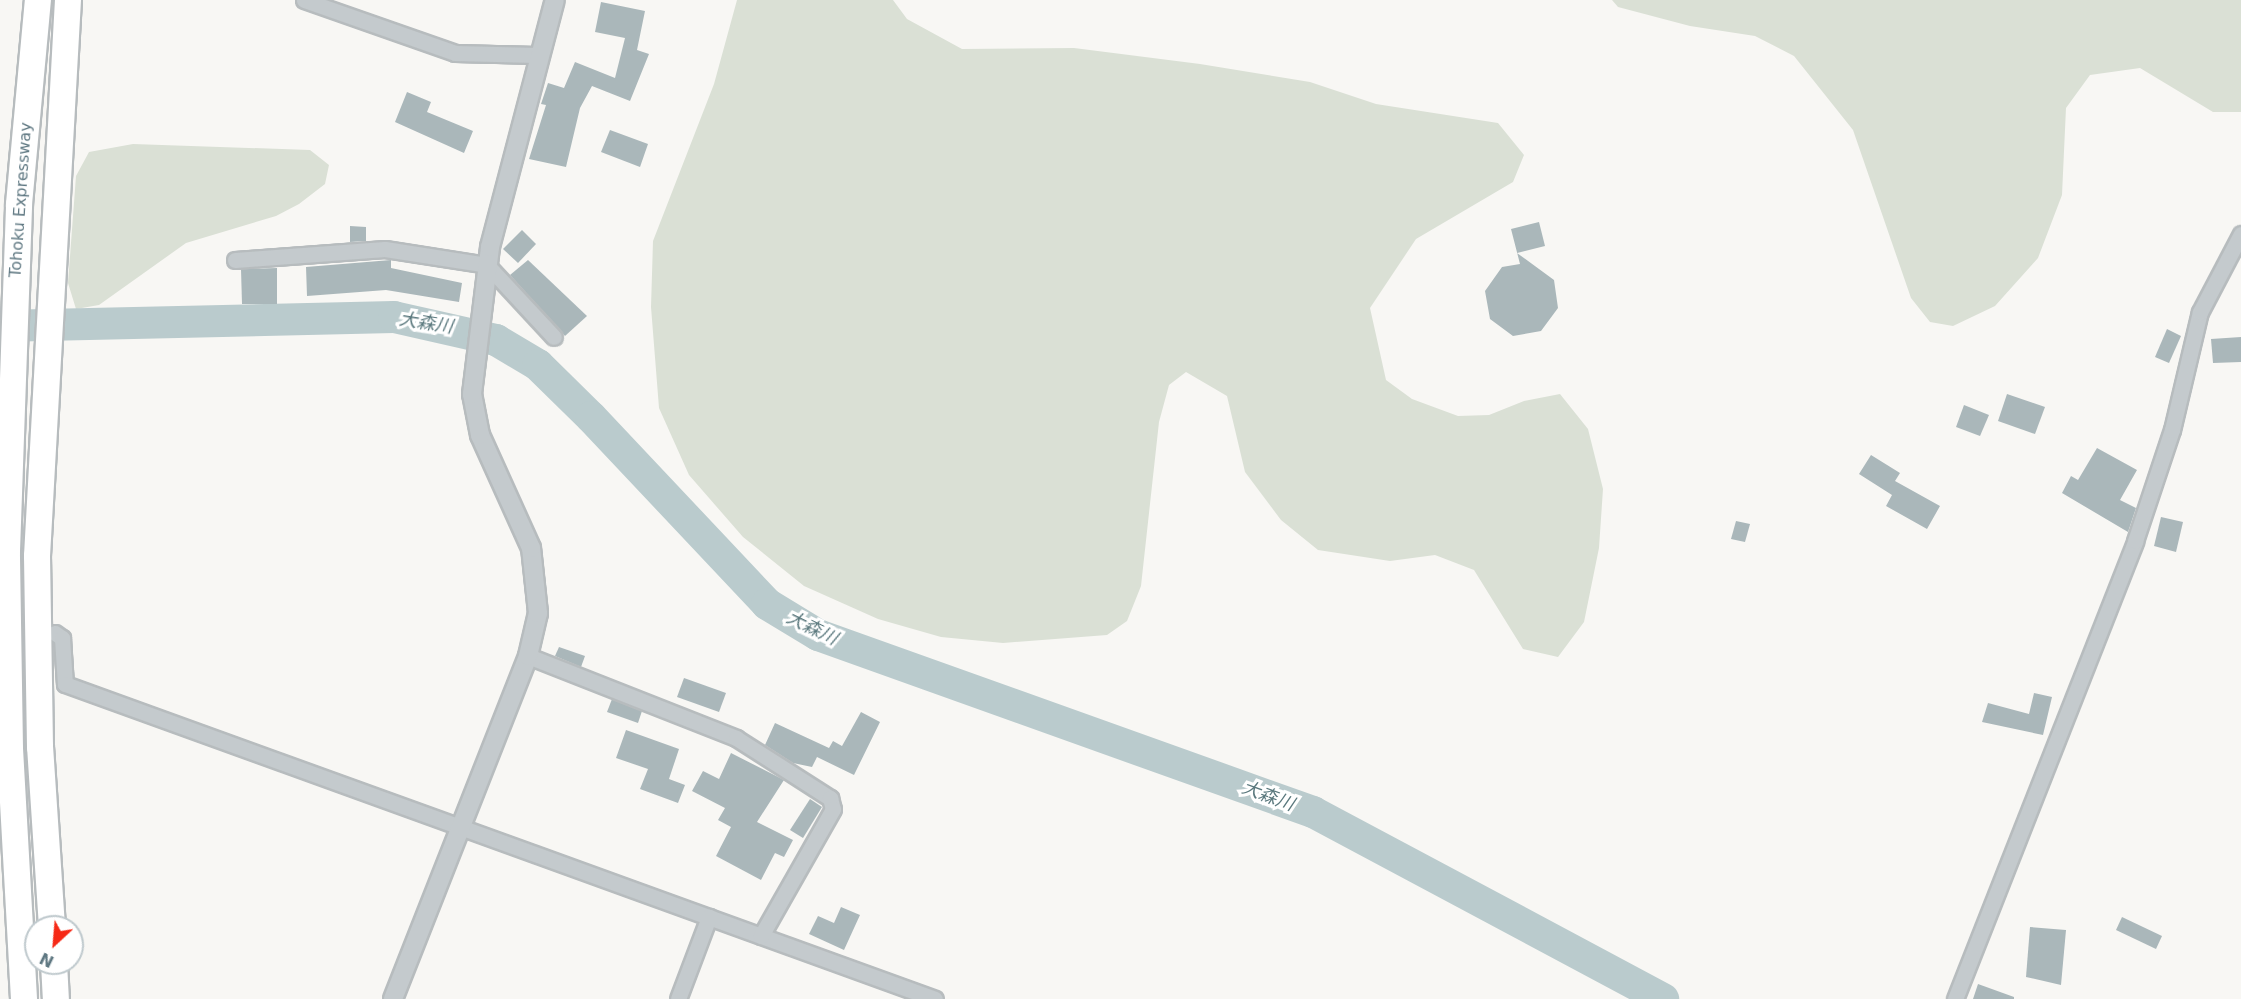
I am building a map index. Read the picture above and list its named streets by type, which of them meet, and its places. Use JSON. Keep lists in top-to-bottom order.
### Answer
{
  "streets": {
    "highway": ["Tohoku Expressway"]
  },
  "water": ["大森川"],
  "north": "bottom left"
}
